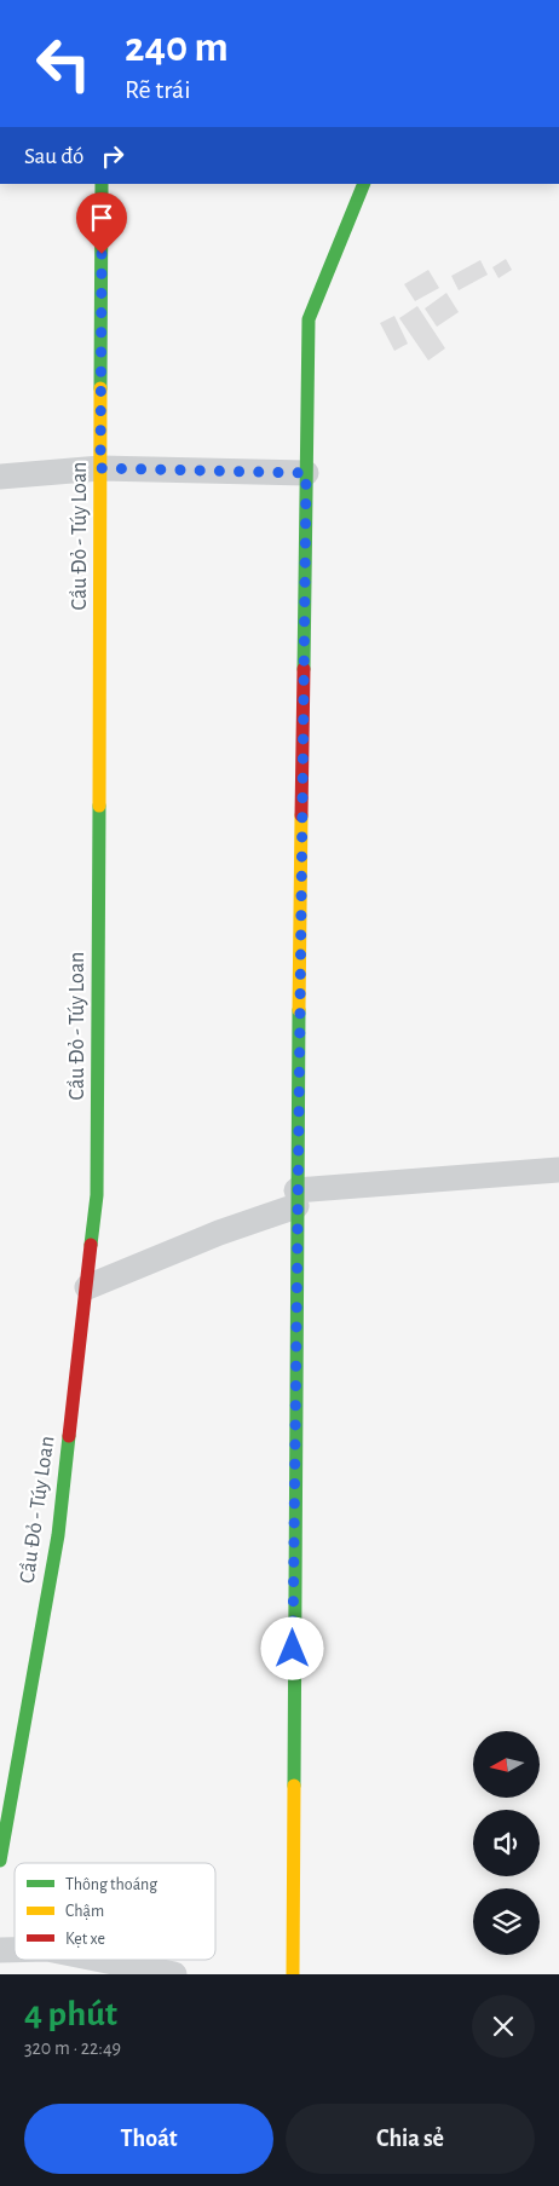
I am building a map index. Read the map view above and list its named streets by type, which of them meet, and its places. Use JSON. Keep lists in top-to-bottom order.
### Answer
{
  "streets": {
    "street": ["Cầu Đỏ - Túy Loan"]
  },
  "legend": ["Thông thoáng", "Chậm", "Kẹt xe"],
  "north": "left",
  "page": {
    "turn": ["240 m", "Rẽ trái"],
    "then": "Sau đó",
    "heading": ["4 phút", "320 m · 22:49"],
    "buttons": ["Thoát", "Chia sẻ"]
  }
}
